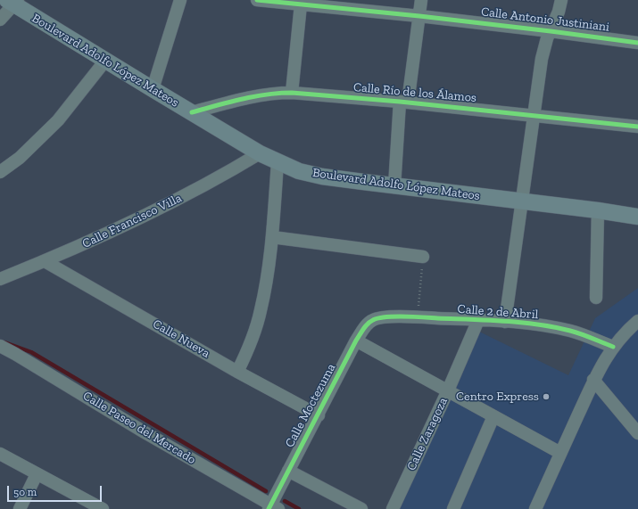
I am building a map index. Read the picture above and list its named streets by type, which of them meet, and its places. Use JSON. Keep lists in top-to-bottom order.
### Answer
{
  "streets": {
    "main road": ["Boulevard Adolfo López Mateos"],
    "street": [
      "Calle Antonio Justiniani",
      "Calle Río de los Álamos",
      "Calle Francisco Villa",
      "Calle 2 de Abril",
      "Calle Nueva",
      "Calle Moctezuma",
      "Calle Paseo del Mercado",
      "Calle Zaragoza"
    ]
  },
  "crossings": [
    ["Boulevard Adolfo López Mateos", "Calle Río de los Álamos"],
    ["Boulevard Adolfo López Mateos", "Calle Francisco Villa"],
    ["Calle Francisco Villa", "Calle Nueva"],
    ["Calle 2 de Abril", "Calle Moctezuma"],
    ["Calle 2 de Abril", "Calle Zaragoza"],
    ["Calle Nueva", "Calle Moctezuma"],
    ["Calle Moctezuma", "Calle Paseo del Mercado"]
  ],
  "places": ["Centro Express"],
  "scale_bar": "50 m"
}
